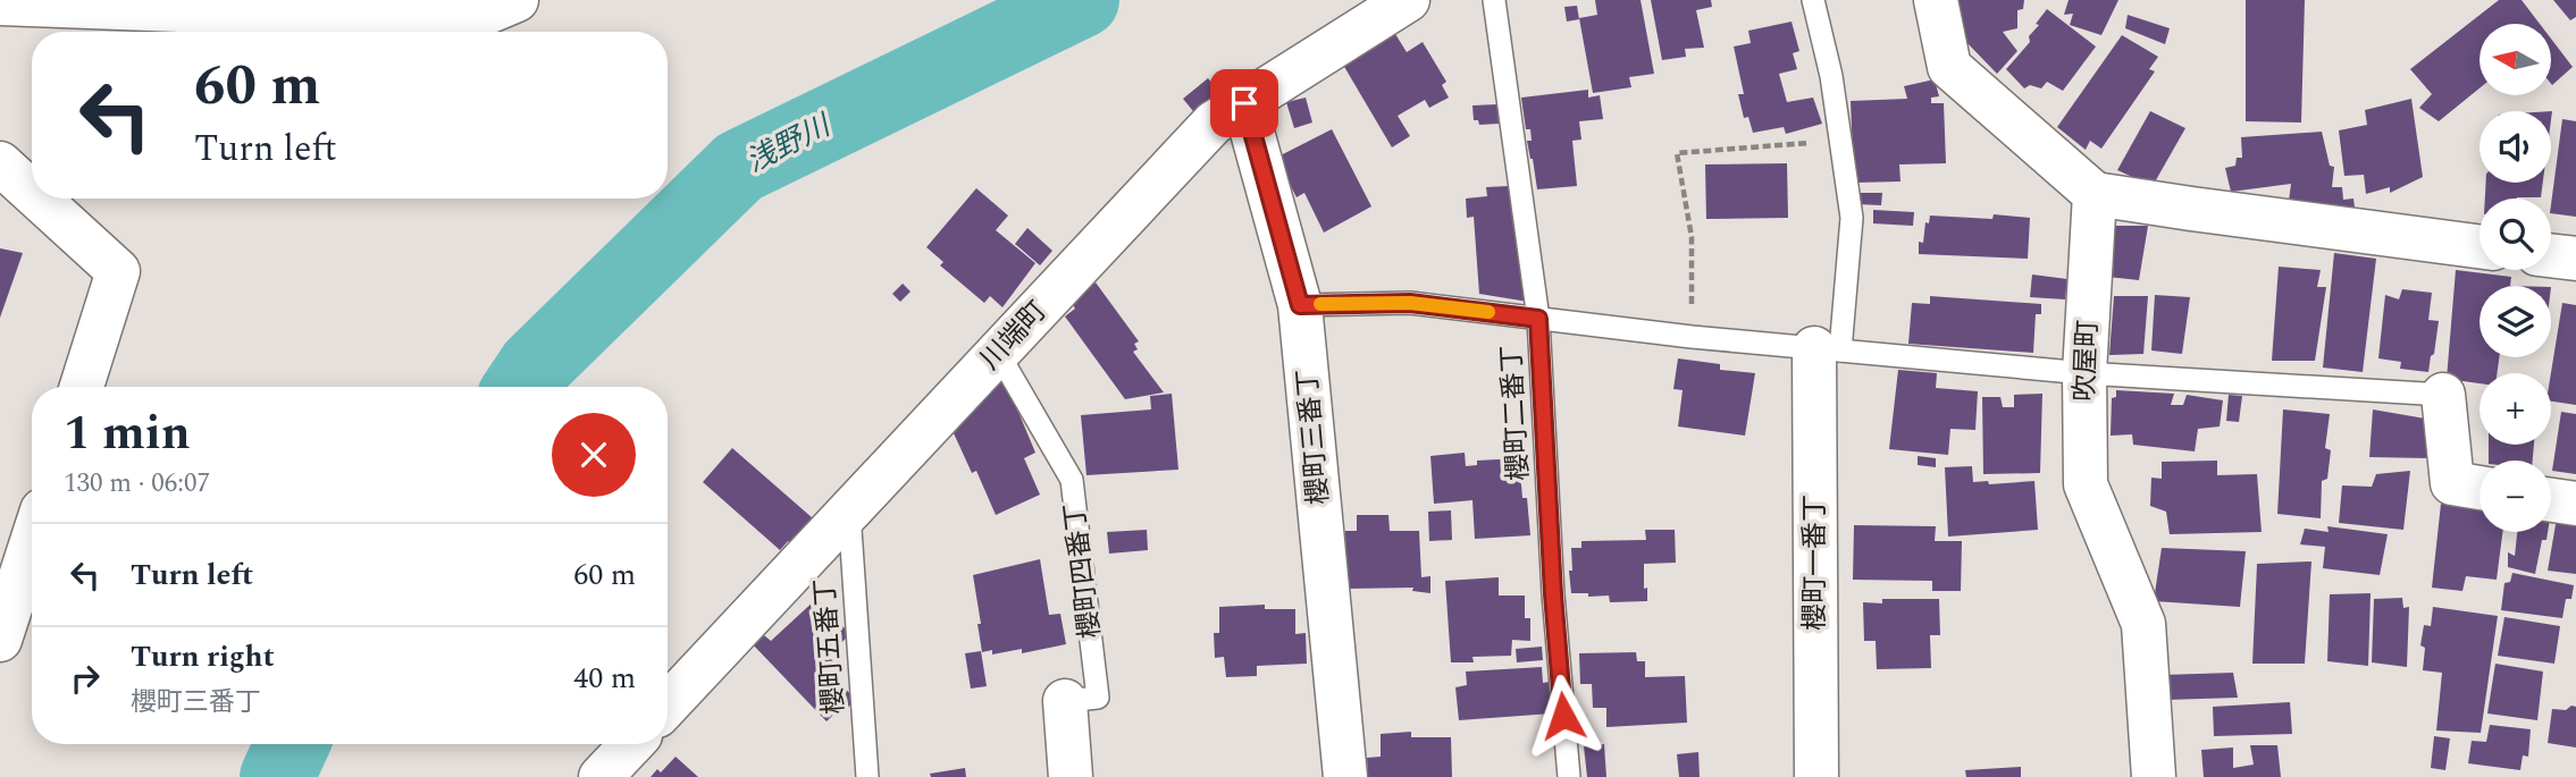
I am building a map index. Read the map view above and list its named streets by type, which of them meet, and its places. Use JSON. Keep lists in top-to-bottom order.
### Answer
{
  "streets": {
    "street": [
      "川端町",
      "吹屋町",
      "櫻町三番丁",
      "櫻町一番丁",
      "櫻町四番丁"
    ],
    "lane": ["櫻町二番丁", "櫻町五番丁"]
  },
  "crossings": [
    ["川端町", "櫻町三番丁"],
    ["川端町", "櫻町四番丁"],
    ["川端町", "櫻町五番丁"]
  ],
  "water": ["浅野川"],
  "north": "left",
  "page": {
    "map_buttons": ["+", "−"],
    "turn": ["60 m", "Turn left"],
    "heading": ["1 min", "130 m · 06:07"],
    "list": [
      {
        "name": "Turn left",
        "value": "60 m"
      },
      {
        "name": "Turn right",
        "note": "櫻町三番丁",
        "value": "40 m"
      }
    ]
  }
}
